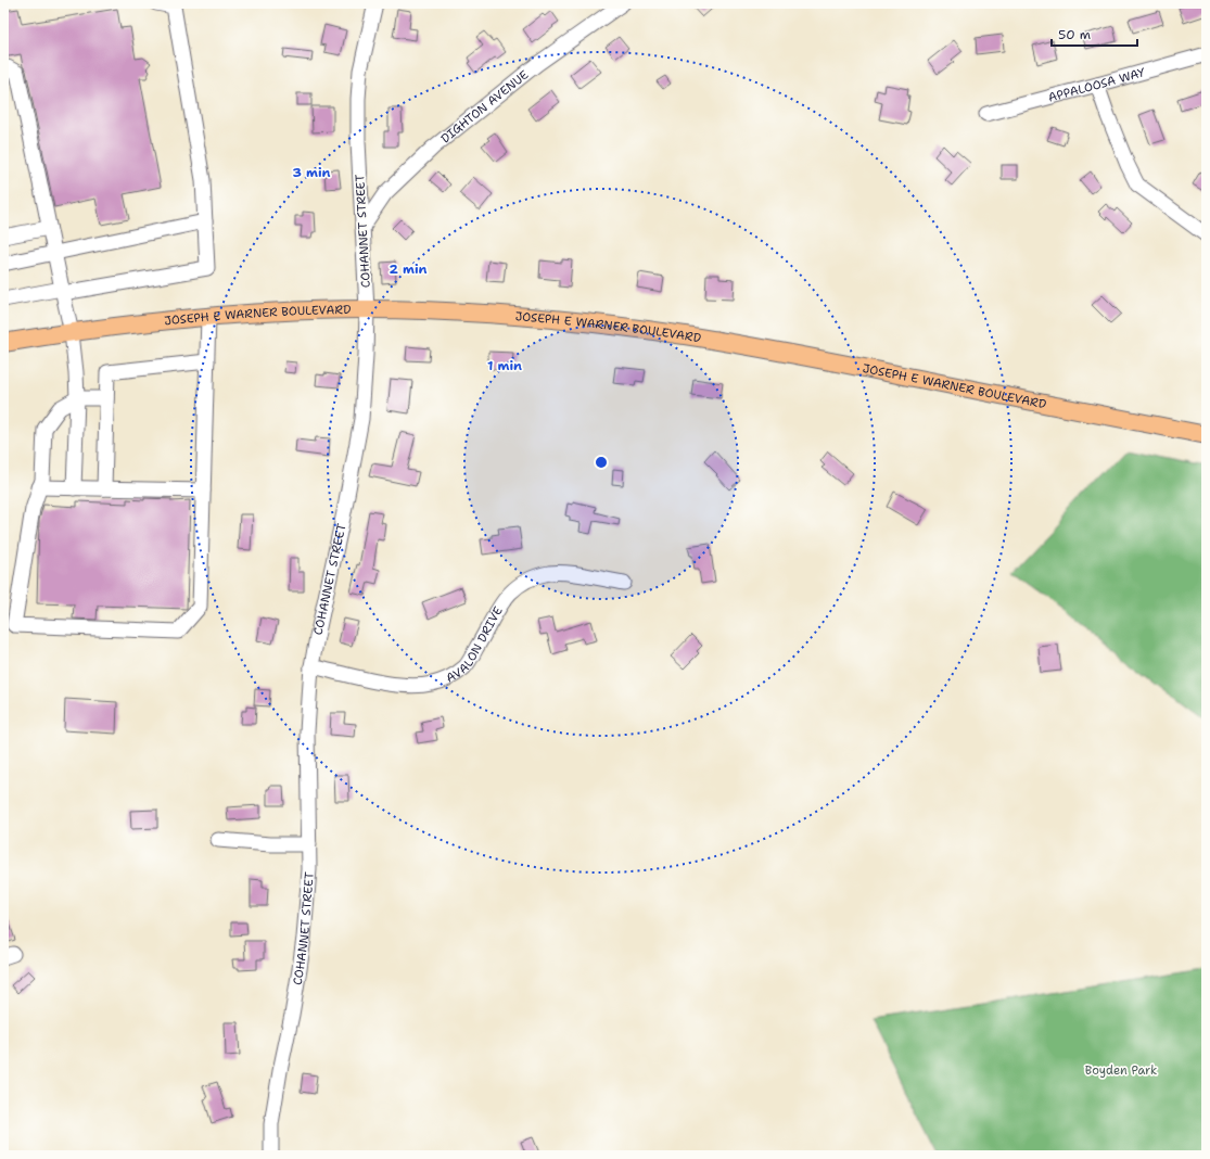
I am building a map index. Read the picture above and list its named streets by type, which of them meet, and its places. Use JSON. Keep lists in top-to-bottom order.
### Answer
{
  "streets": {
    "main road": ["JOSEPH E WARNER BOULEVARD"],
    "street": [
      "APPALOOSA WAY",
      "DIGHTON AVENUE",
      "COHANNET STREET",
      "AVALON DRIVE"
    ]
  },
  "crossings": [
    ["DIGHTON AVENUE", "COHANNET STREET"],
    ["COHANNET STREET", "JOSEPH E WARNER BOULEVARD"],
    ["COHANNET STREET", "AVALON DRIVE"]
  ],
  "parks": ["Boyden Park"],
  "scale_bar": "50 m",
  "rings": ["3 min", "2 min", "1 min"]
}
